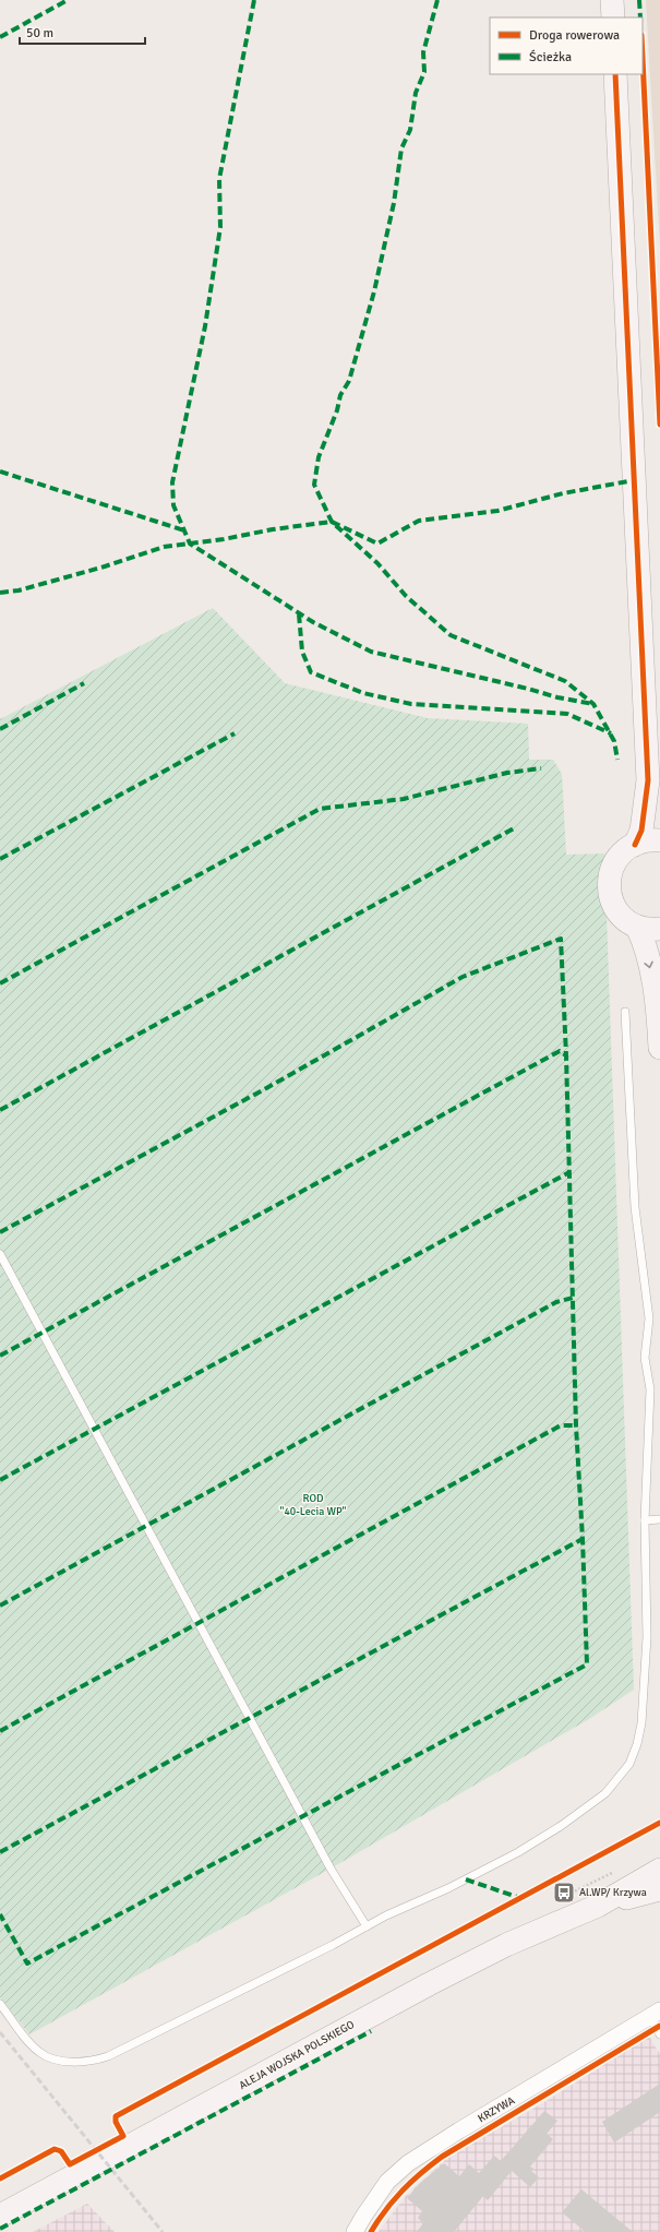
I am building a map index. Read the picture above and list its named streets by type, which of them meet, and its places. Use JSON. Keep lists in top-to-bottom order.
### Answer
{
  "streets": {
    "street": ["ALEJA WOJSKA POLSKIEGO", "KRZYWA"]
  },
  "parks": ["ROD \"40-Lecia WP\""],
  "places": {
    "bus stop": ["Al.WP/ Krzywa"]
  },
  "legend": ["Droga rowerowa", "Ścieżka"],
  "scale_bar": "50 m"
}
